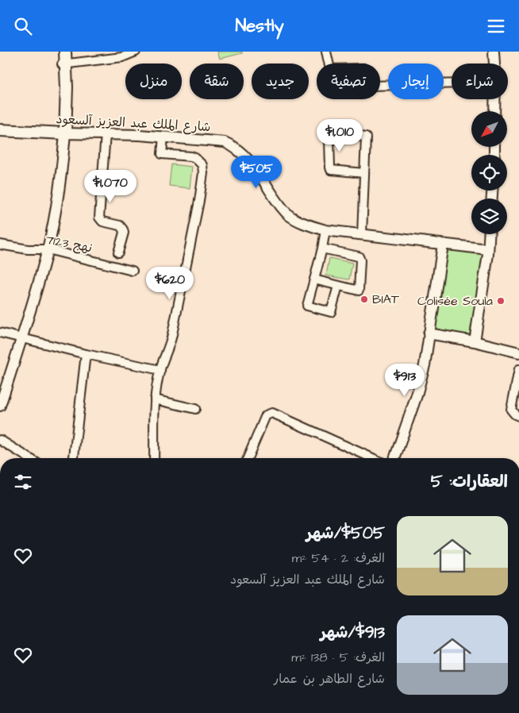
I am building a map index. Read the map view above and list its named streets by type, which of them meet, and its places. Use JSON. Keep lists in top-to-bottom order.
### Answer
{
  "streets": {
    "main road": ["شارع الملك عبد العزيز آلسعود"],
    "street": ["نهج 7123"]
  },
  "places": ["BIAT", "Colisée Soula"],
  "north": "bottom left",
  "page": {
    "header": "Nestly",
    "chip": [
      "شراء",
      "إيجار",
      "تصفية",
      "جديد",
      "شقة",
      "منزل"
    ],
    "price": [
      "$1,010",
      "$505",
      "$1,070",
      "$620",
      "$913"
    ],
    "heading": "العقارات: 5",
    "list": [
      {
        "name": "$505/شهر",
        "note": "الغرف: 2 · 54 m² · شارع الملك عبد العزيز آلسعود"
      },
      {
        "name": "$913/شهر",
        "note": "الغرف: 5 · 138 m² · شارع الطاهر بن عمار"
      }
    ]
  }
}
